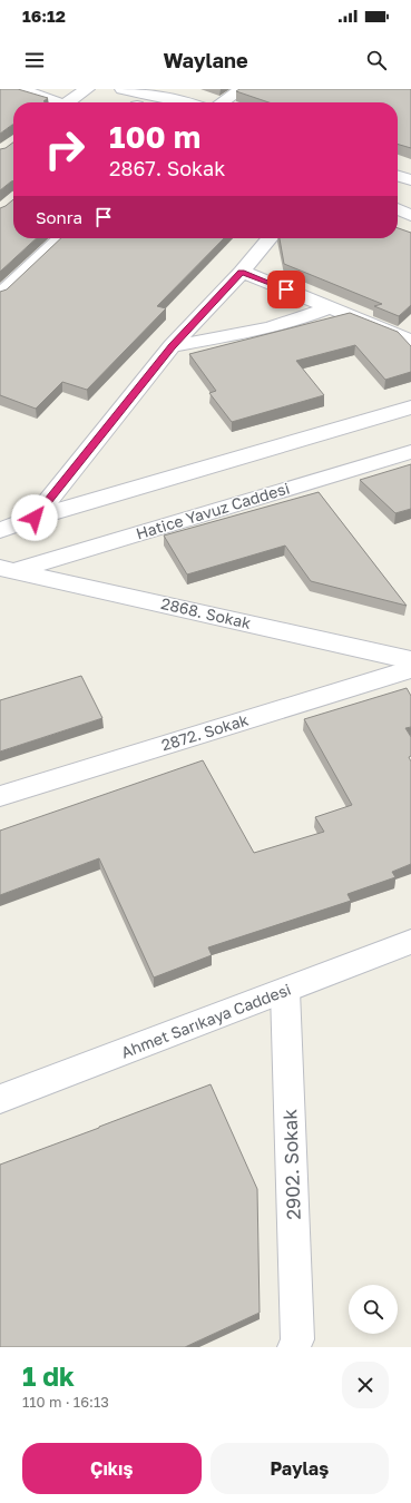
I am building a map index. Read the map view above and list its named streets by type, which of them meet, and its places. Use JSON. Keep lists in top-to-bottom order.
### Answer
{
  "streets": {
    "street": [
      "Hatice Yavuz Caddesi",
      "2868. Sokak",
      "2872. Sokak",
      "Ahmet Sarıkaya Caddesi",
      "2902. Sokak"
    ]
  },
  "crossings": [
    ["Hatice Yavuz Caddesi", "2868. Sokak"],
    ["Ahmet Sarıkaya Caddesi", "2902. Sokak"]
  ],
  "page": {
    "status": "16:12",
    "header": "Waylane",
    "turn": ["100 m", "2867. Sokak"],
    "then": "Sonra",
    "heading": ["1 dk", "110 m · 16:13"],
    "buttons": ["Çıkış", "Paylaş"]
  }
}
